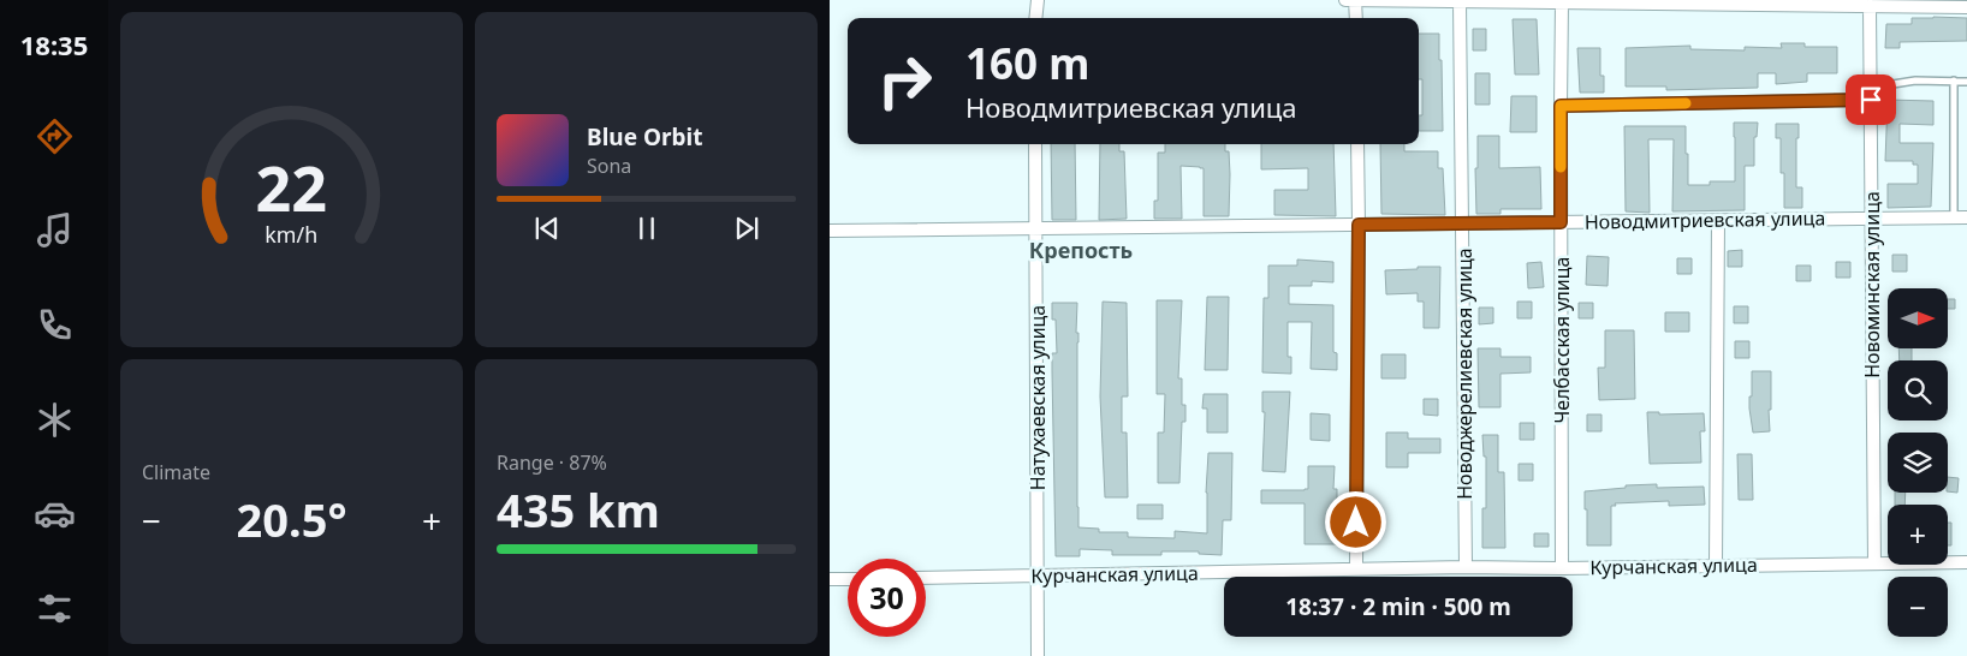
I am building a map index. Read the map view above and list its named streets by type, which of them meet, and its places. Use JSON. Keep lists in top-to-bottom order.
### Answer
{
  "streets": {
    "street": [
      "Новодмитриевская улица",
      "Новоминская улица",
      "Челбасская улица",
      "Новоджерелиевская улица",
      "Натухаевская улица",
      "Курчанская улица"
    ]
  },
  "crossings": [
    ["Новодмитриевская улица", "Новоминская улица"],
    ["Новодмитриевская улица", "Челбасская улица"],
    ["Новодмитриевская улица", "Новоджерелиевская улица"],
    ["Новодмитриевская улица", "Натухаевская улица"],
    ["Новоминская улица", "Курчанская улица"],
    ["Челбасская улица", "Курчанская улица"],
    ["Новоджерелиевская улица", "Курчанская улица"],
    ["Натухаевская улица", "Курчанская улица"]
  ],
  "districts": ["Крепость"],
  "north": "right",
  "page": {
    "tabs": "18:35",
    "turn": ["160 m", "Новодмитриевская улица"],
    "song": ["Blue Orbit", "Sona"],
    "map_buttons": ["+", "−"],
    "tile": [
      "Climate",
      ["Range · 87%", "435 km"]
    ],
    "heat": ["−", "20.5°", "+"],
    "limit": "30",
    "trip": "18:37 · 2 min · 500 m",
    "gauge": ["22", "km/h"]
  }
}
